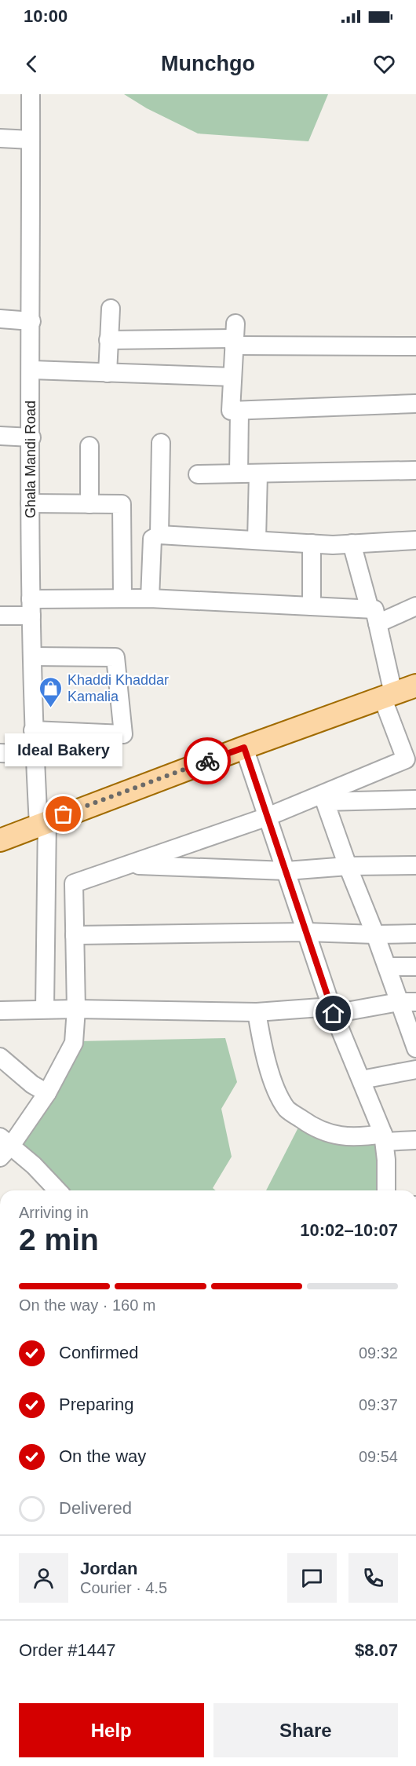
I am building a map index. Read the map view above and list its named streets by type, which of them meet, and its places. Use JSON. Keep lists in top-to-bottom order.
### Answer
{
  "streets": {
    "street": ["Ghala Mandi Road"]
  },
  "places": {
    "shop": ["Khaddi Khaddar Kamalia"],
    "other": ["Ideal Bakery"]
  },
  "page": {
    "status": "10:00",
    "header": "Munchgo",
    "bubble": "Ideal Bakery",
    "heading": ["2 min", "Arriving in", "10:02–10:07"],
    "panel": [
      "Jordan",
      "Courier · 4.5",
      "Order #1447",
      "$8.07"
    ],
    "bar": "On the way · 160 m",
    "list": [
      ["Confirmed", "09:32"],
      ["Preparing", "09:37"],
      ["On the way", "09:54"],
      "Delivered"
    ],
    "buttons": ["Help", "Share"]
  }
}
